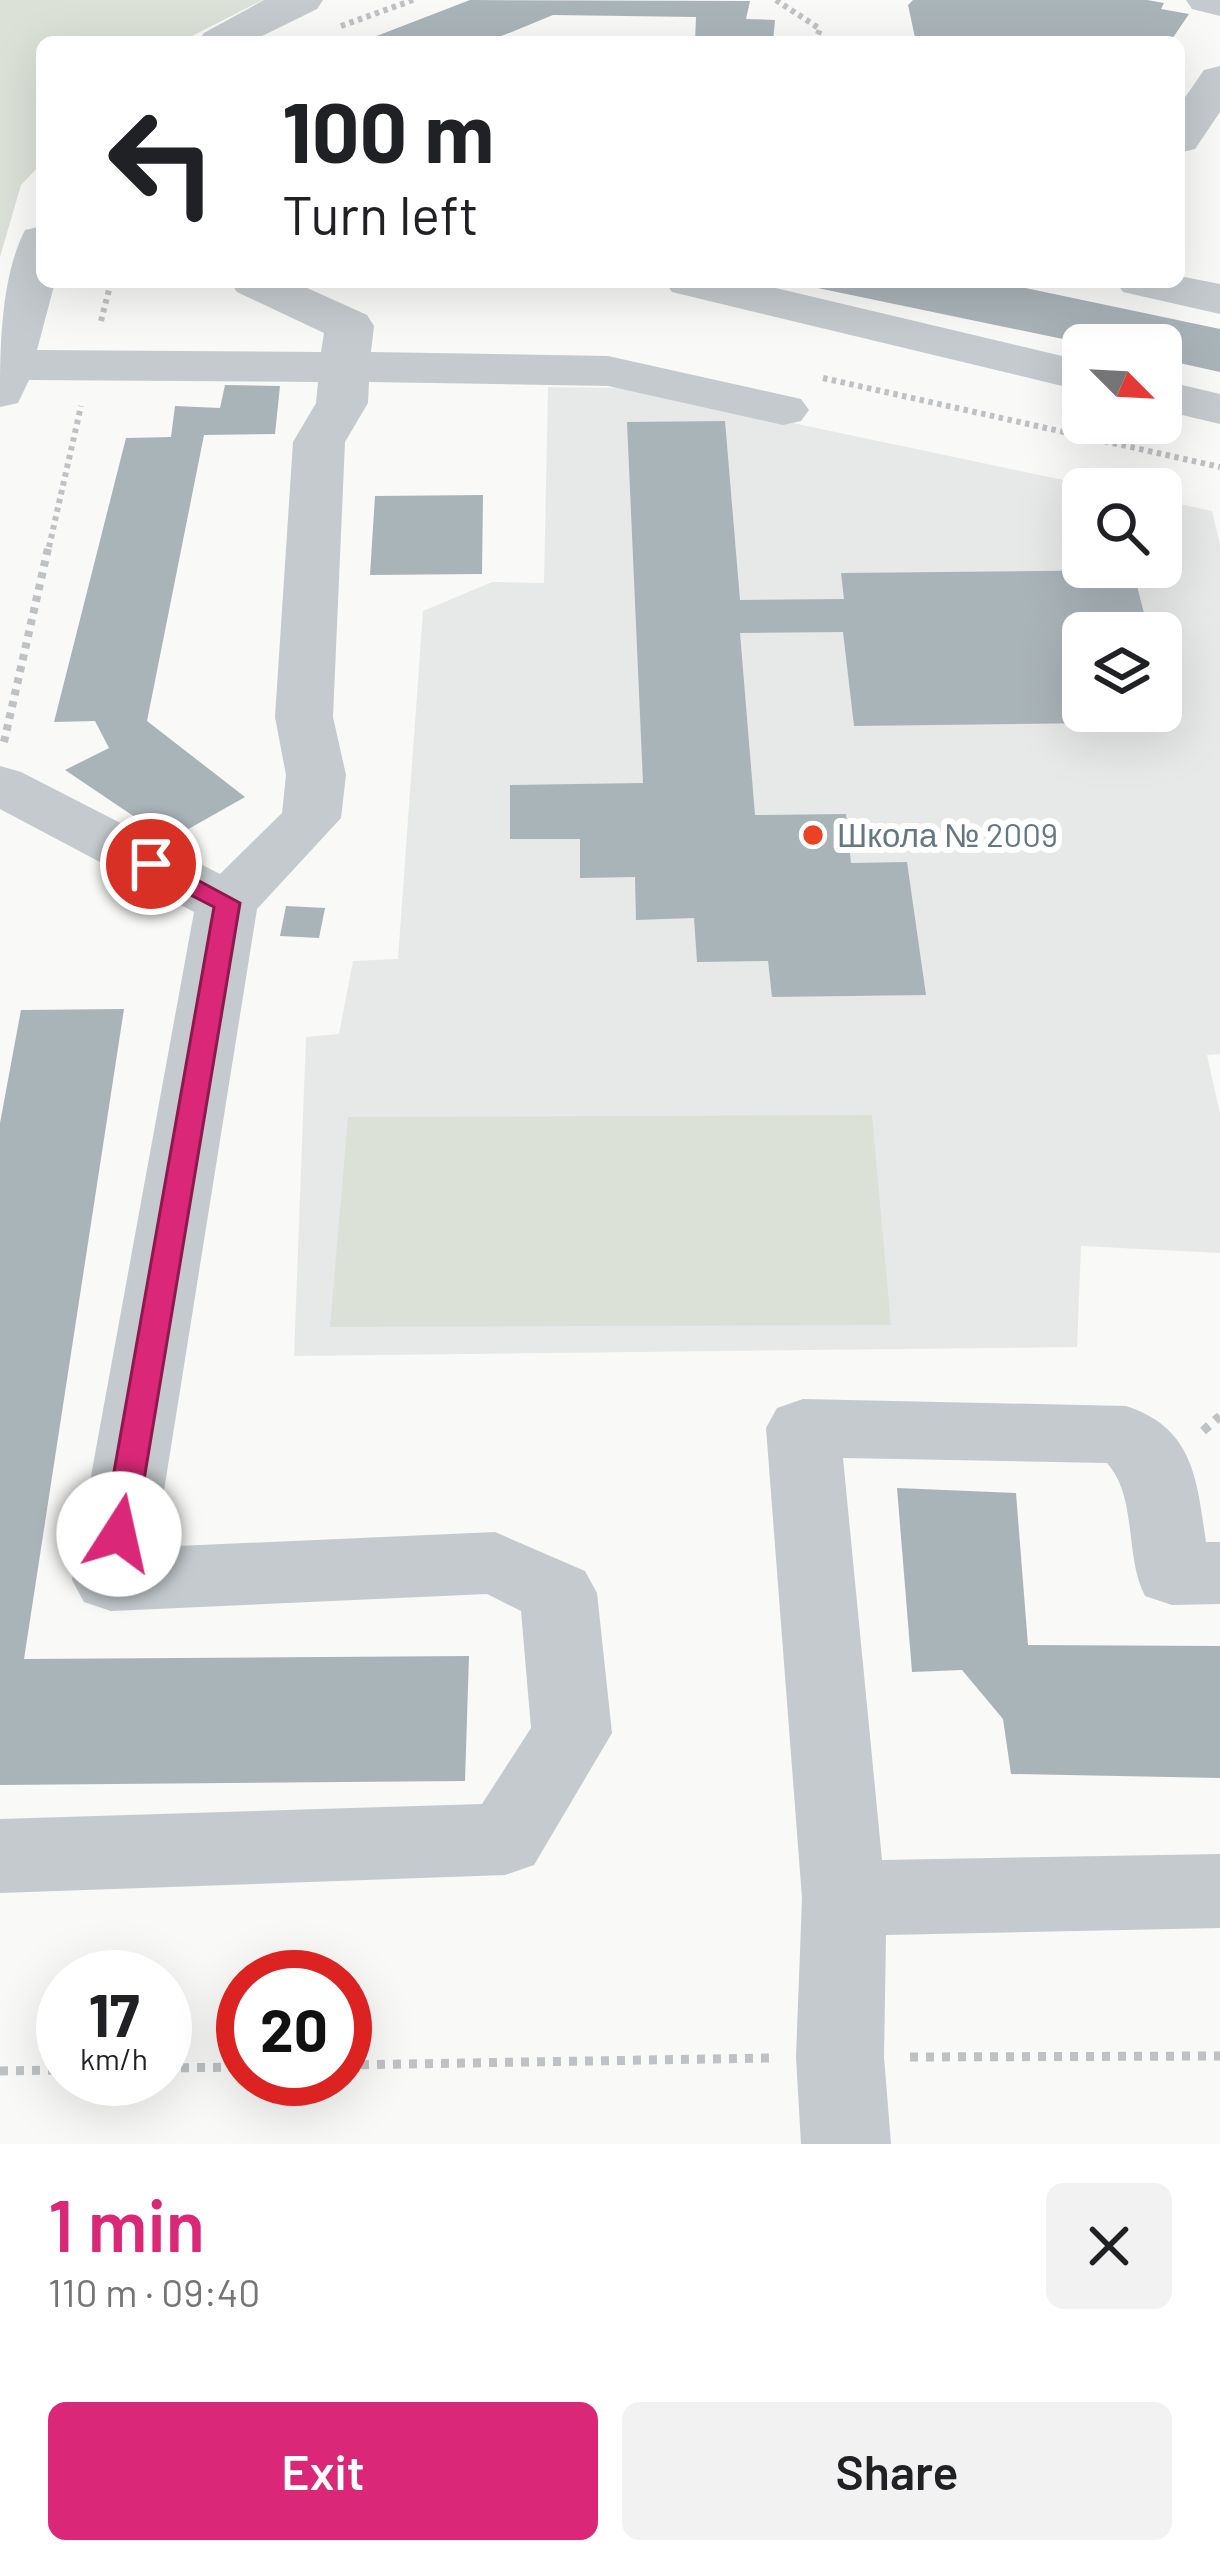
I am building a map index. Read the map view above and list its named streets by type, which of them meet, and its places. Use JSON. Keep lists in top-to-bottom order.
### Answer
{
  "places": ["Школа № 2009"],
  "north": "bottom right",
  "page": {
    "turn": ["100 m", "Turn left"],
    "speed": "17 km/h",
    "limit": "20",
    "heading": ["1 min", "110 m · 09:40"],
    "buttons": ["Exit", "Share"]
  }
}
